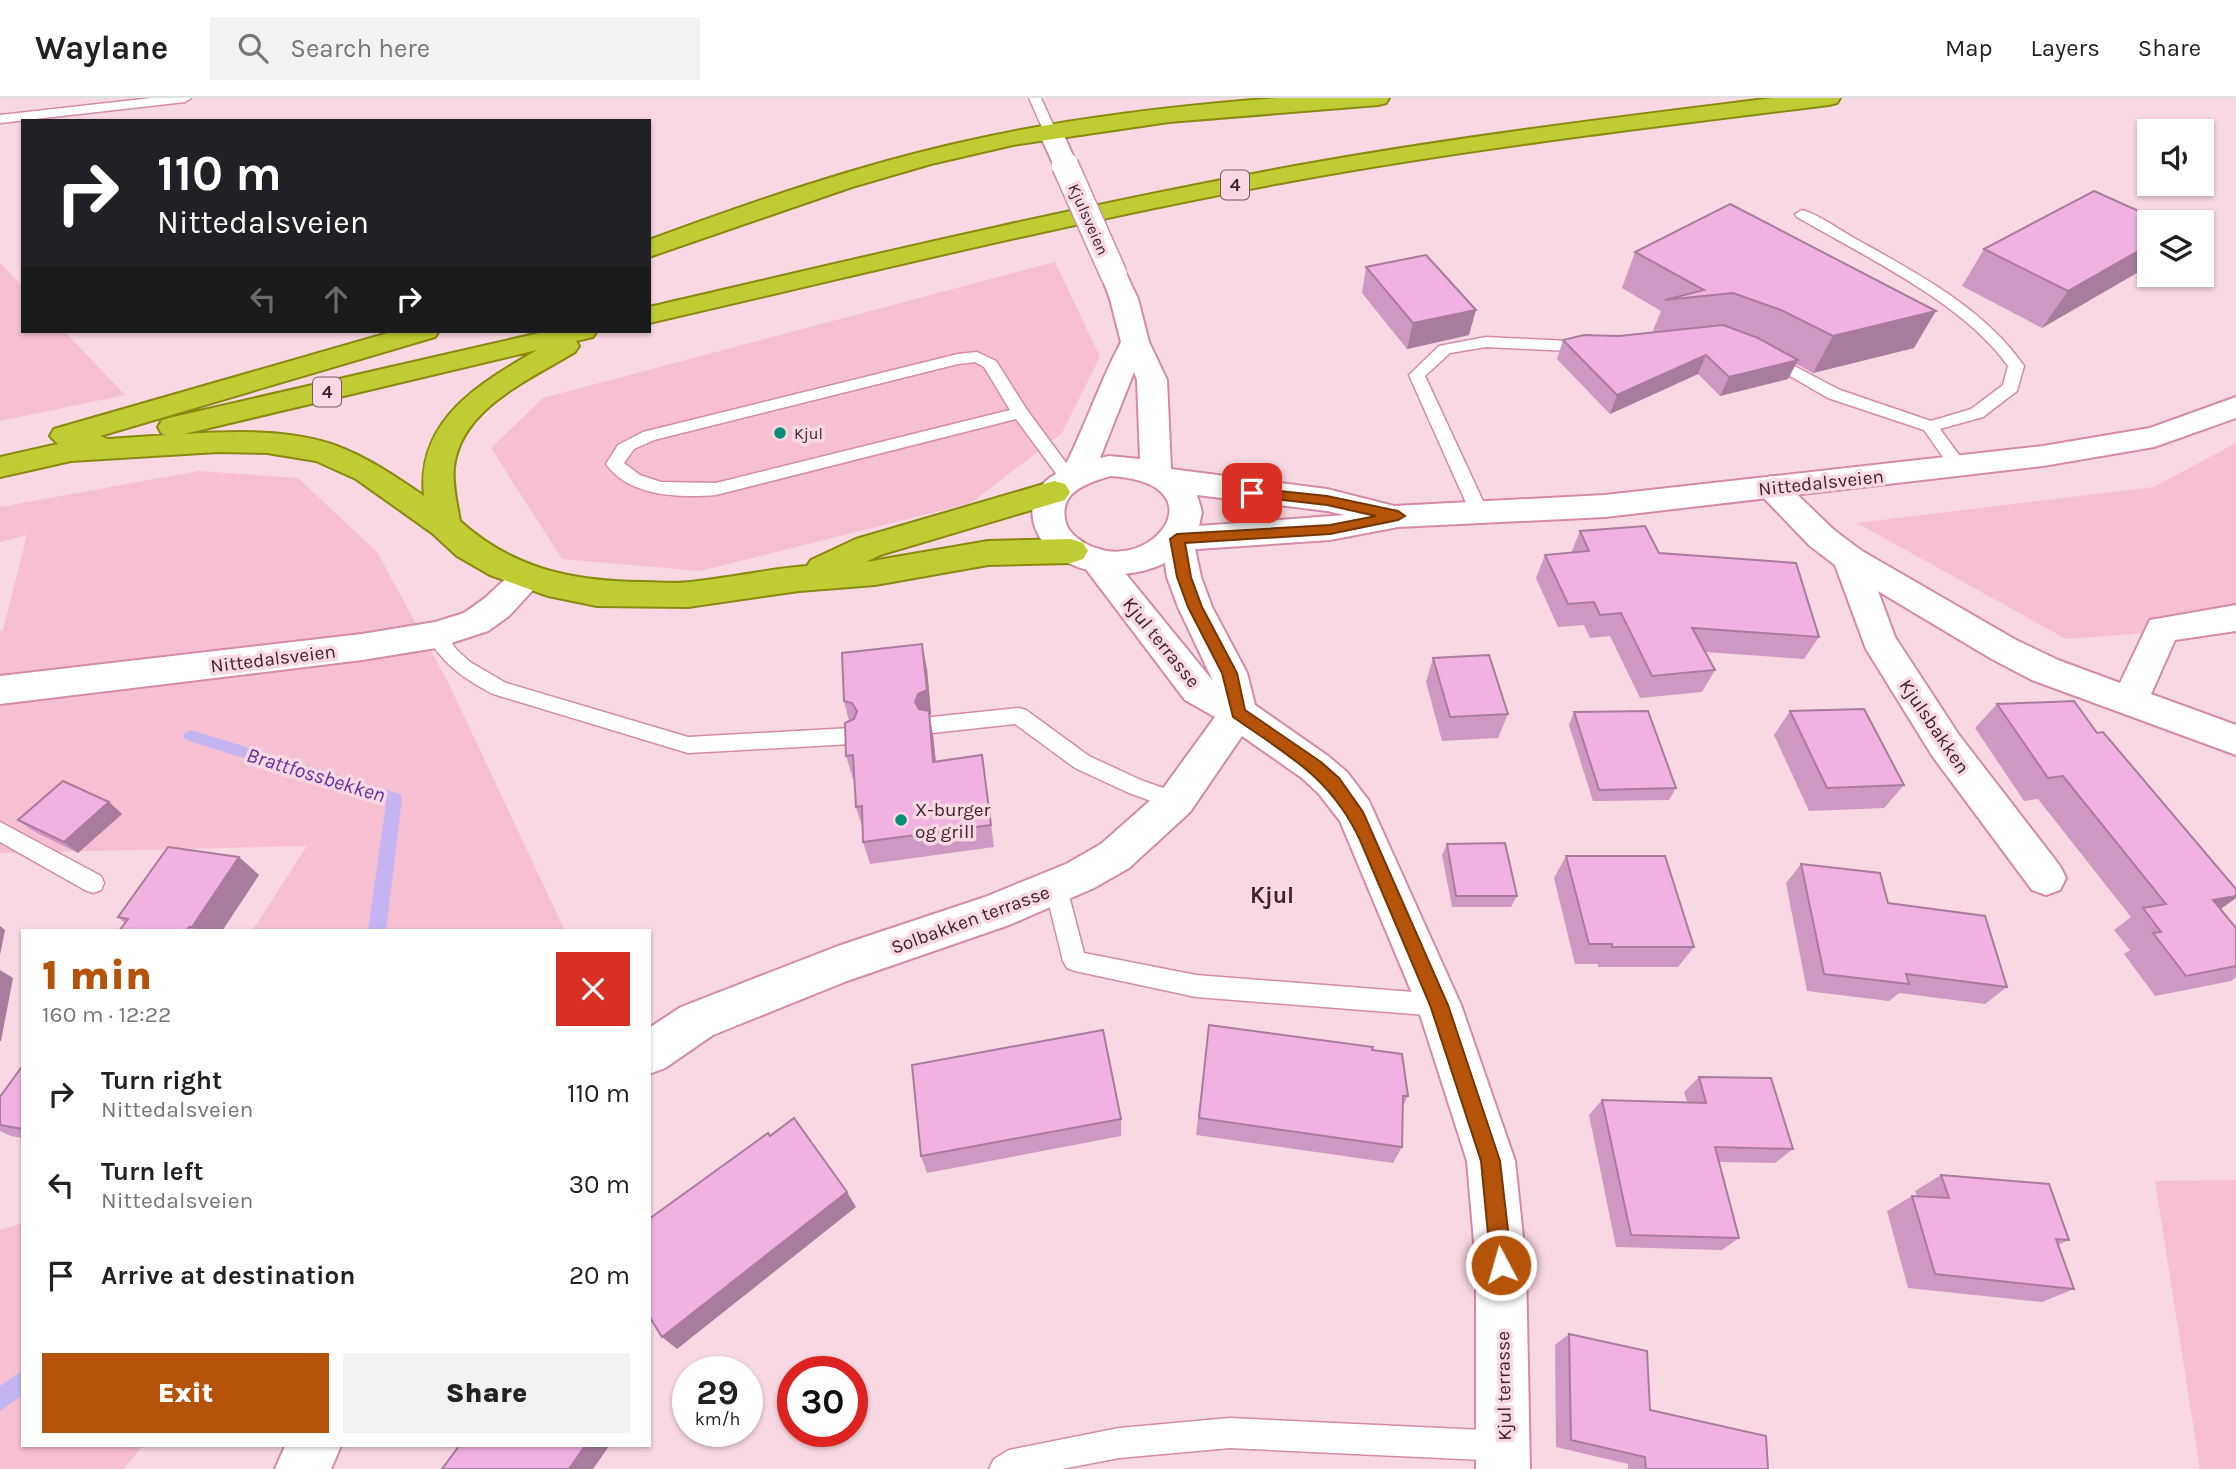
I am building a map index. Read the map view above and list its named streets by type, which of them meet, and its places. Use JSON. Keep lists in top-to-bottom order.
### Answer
{
  "streets": {
    "highway": ["4"],
    "street": [
      "Kjulsveien",
      "Nittedalsveien",
      "Kjul terrasse",
      "Kjulsbakken",
      "Solbakken terrasse"
    ]
  },
  "crossings": [
    ["4", "Kjulsveien"],
    ["4", "Nittedalsveien"],
    ["4", "Kjul terrasse"],
    ["Kjulsveien", "Nittedalsveien"],
    ["Kjulsveien", "Kjul terrasse"],
    ["Nittedalsveien", "Kjul terrasse"],
    ["Kjul terrasse", "Solbakken terrasse"]
  ],
  "districts": ["Kjul"],
  "water": ["Brattfossbekken"],
  "places": ["Kjul", "X-burger og grill"],
  "page": {
    "header": "Waylane",
    "search": "Search here",
    "nav": ["Map", "Layers", "Share"],
    "turn": ["110 m", "Nittedalsveien"],
    "heading": ["1 min", "160 m · 12:22"],
    "list": [
      {
        "name": "Turn right",
        "note": "Nittedalsveien",
        "value": "110 m"
      },
      {
        "name": "Turn left",
        "note": "Nittedalsveien",
        "value": "30 m"
      },
      {
        "name": "Arrive at destination",
        "value": "20 m"
      }
    ],
    "buttons": ["Exit", "Share"],
    "speed": "29 km/h",
    "limit": "30"
  }
}
